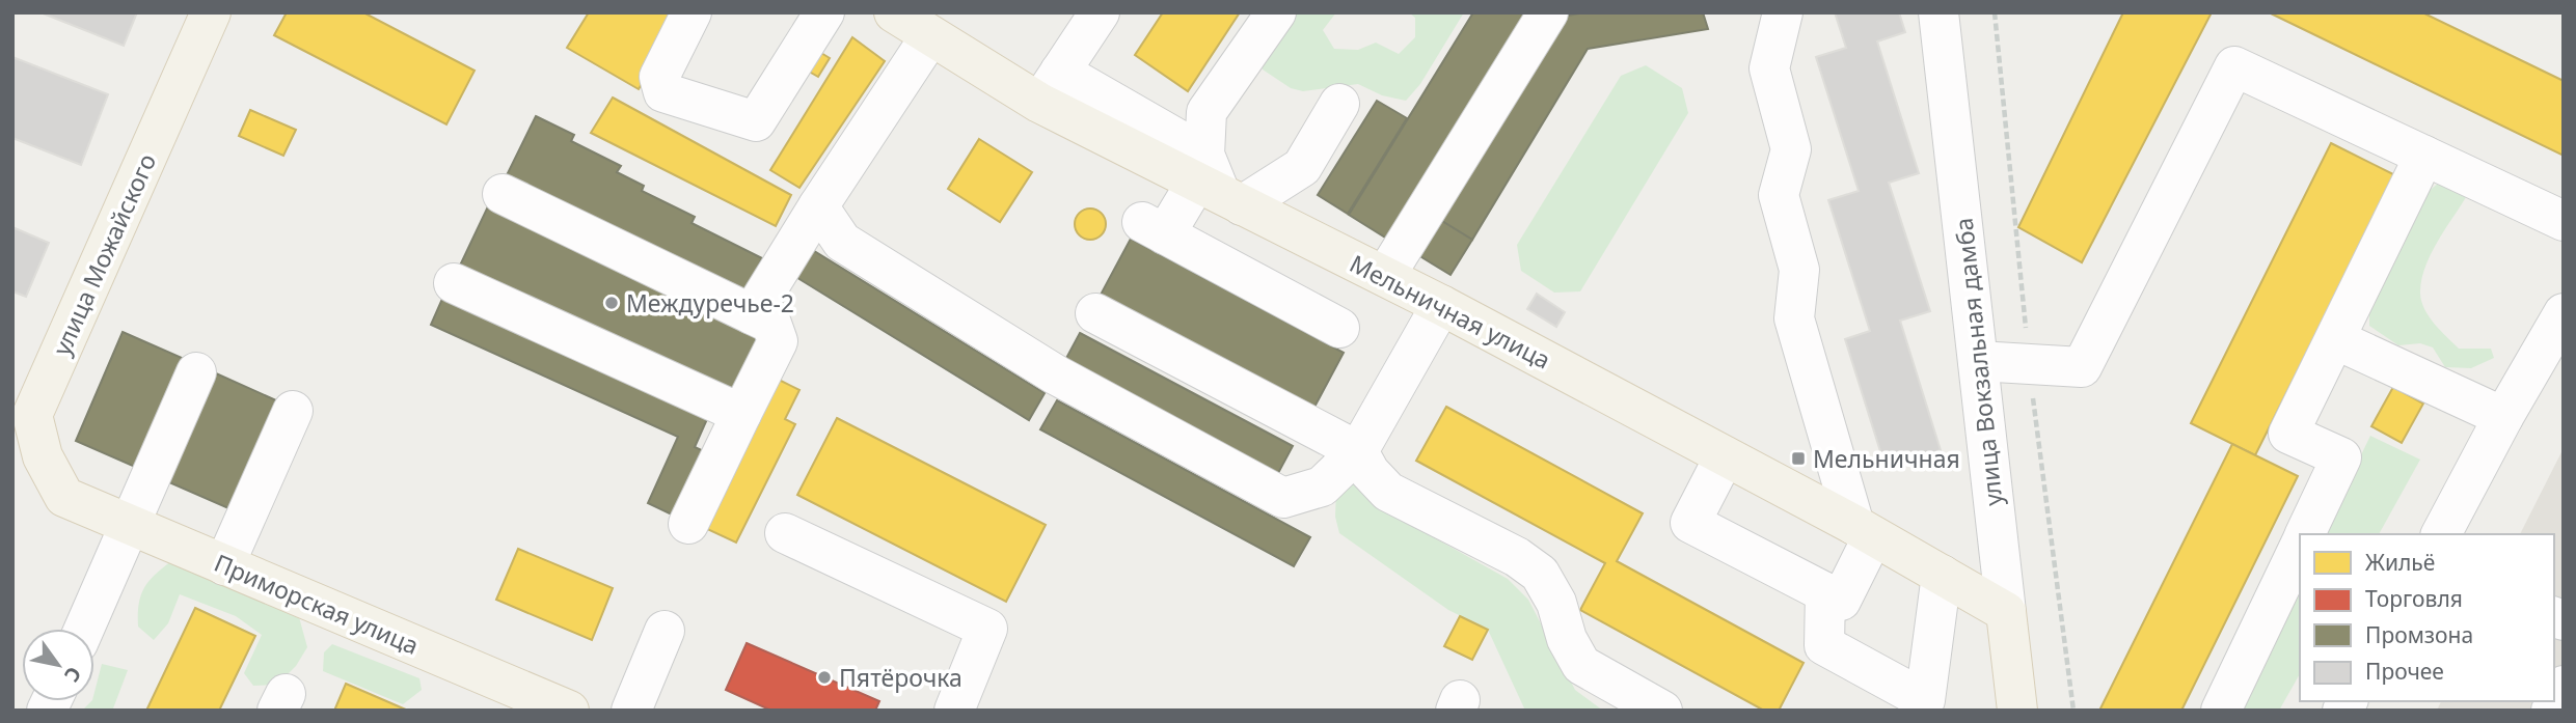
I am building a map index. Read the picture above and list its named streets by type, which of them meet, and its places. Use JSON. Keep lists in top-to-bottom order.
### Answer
{
  "streets": {
    "main road": [
      "улица Можайского",
      "Мельничная улица",
      "улица Вокзальная дамба",
      "Приморская улица"
    ]
  },
  "crossings": [
    ["улица Можайского", "Приморская улица"],
    ["Мельничная улица", "улица Вокзальная дамба"]
  ],
  "places": {
    "other": ["Междуречье-2", "Пятёрочка"],
    "transit": ["Мельничная"]
  },
  "legend": [
    "Жильё",
    "Торговля",
    "Промзона",
    "Прочее"
  ],
  "north": "bottom right"
}
